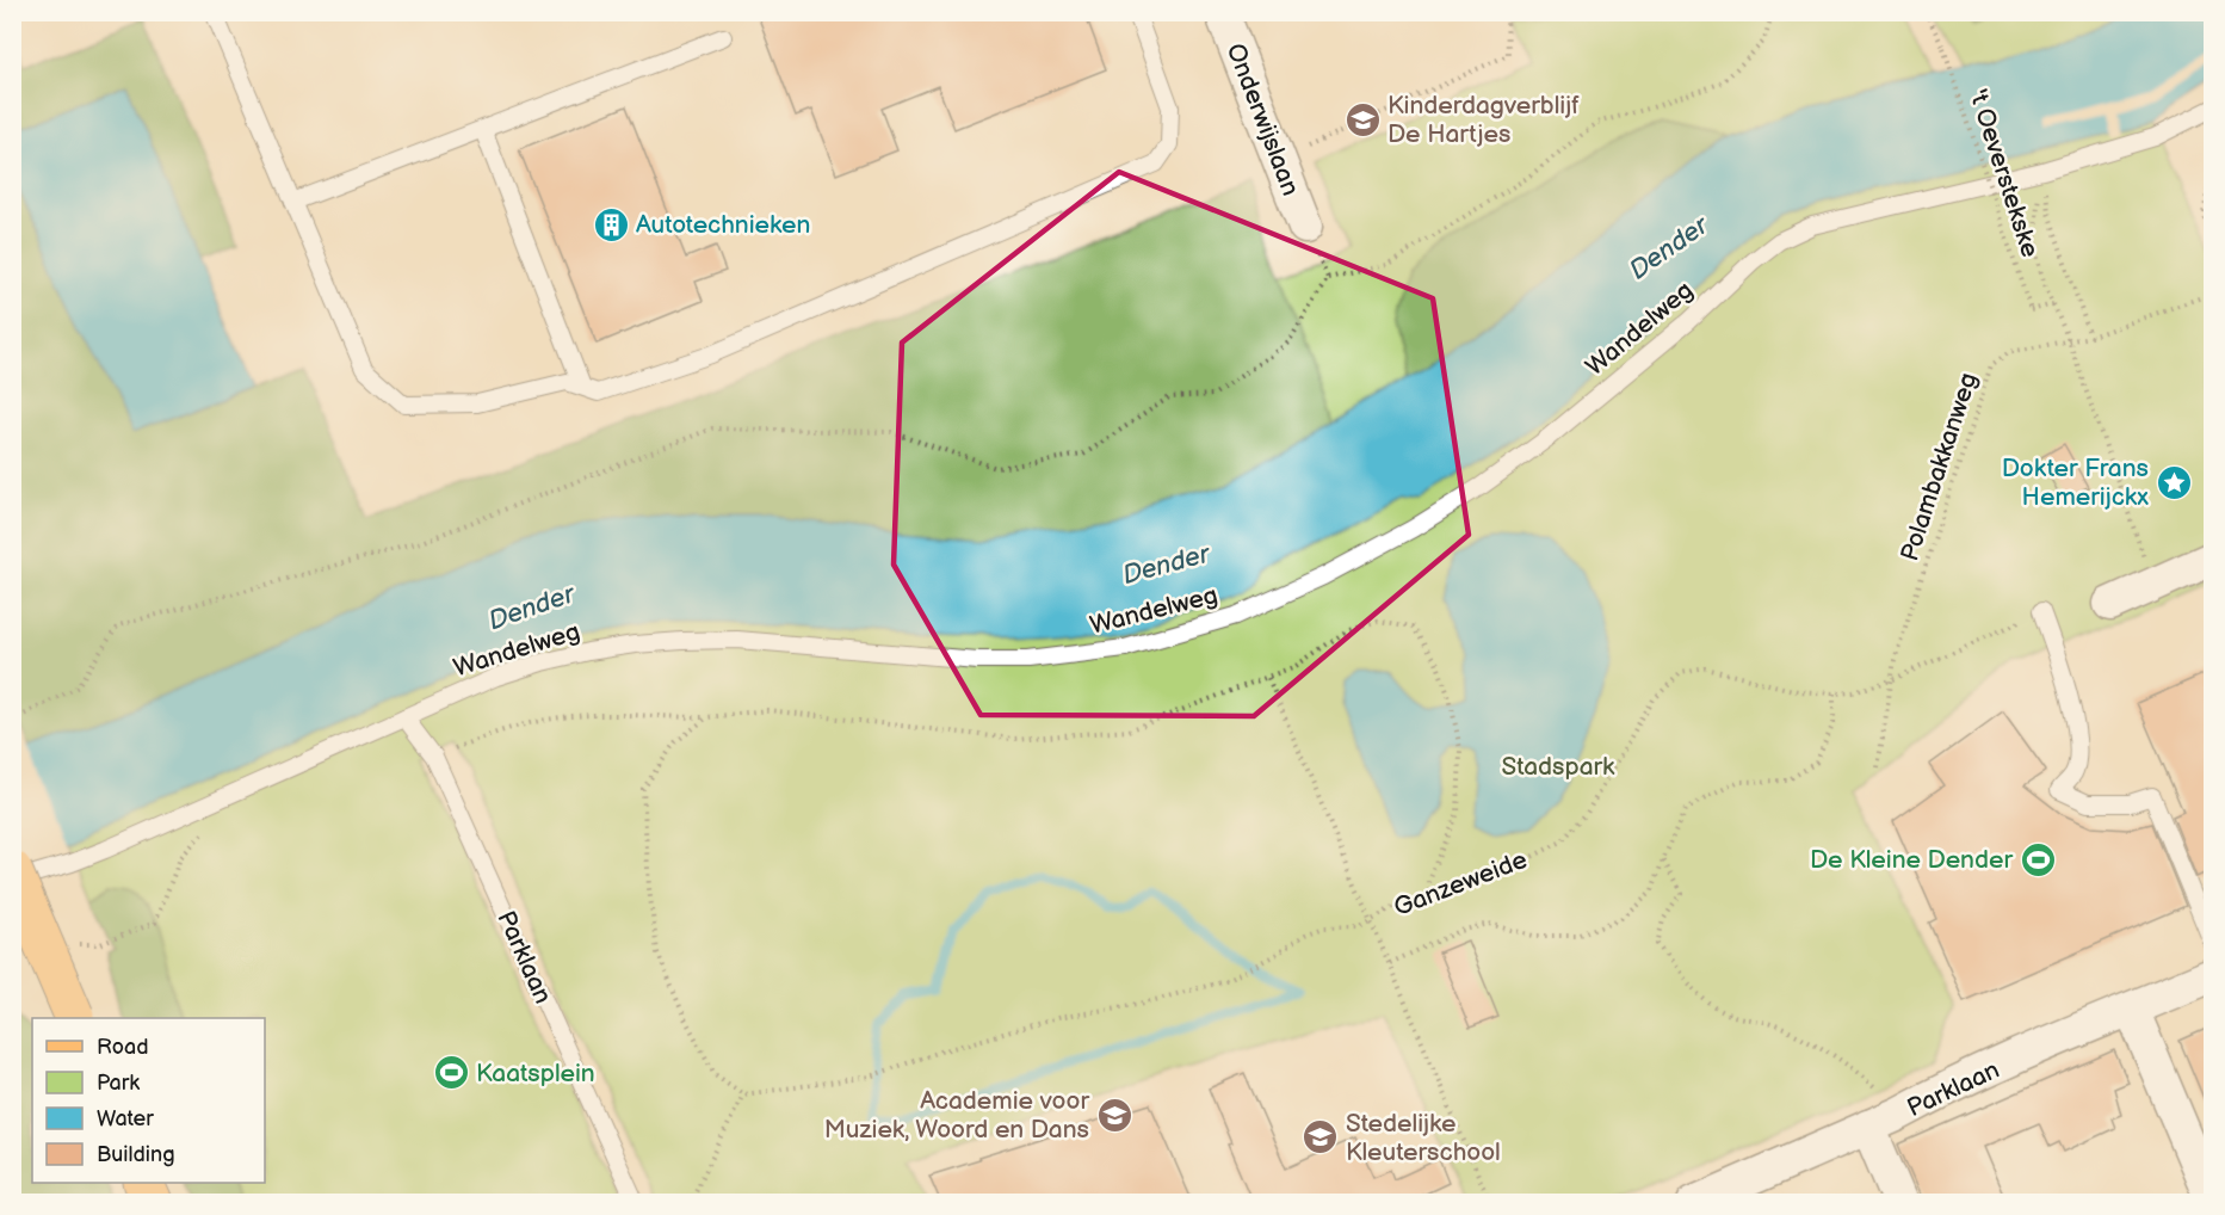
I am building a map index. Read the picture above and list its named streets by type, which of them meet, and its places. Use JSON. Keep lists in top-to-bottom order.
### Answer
{
  "streets": {
    "street": ["Onderwijslaan", "Parklaan"],
    "lane": ["Wandelweg"],
    "path": ["'t Oeverstekske", "Polambakkanweg", "Ganzeweide"]
  },
  "crossings": [
    ["Wandelweg", "Parklaan"],
    ["Polambakkanweg", "Ganzeweide"]
  ],
  "water": ["Dender"],
  "parks": ["Stadspark"],
  "places": {
    "school or university": ["Kinderdagverblijf De Hartjes", "Academie voor Muziek, Woord en Dans", "Stedelijke Kleuterschool"],
    "building": ["Autotechnieken"],
    "place": ["Dokter Frans Hemerijckx"],
    "sports": ["De Kleine Dender", "Kaatsplein"]
  },
  "legend": [
    "Road",
    "Park",
    "Water",
    "Building"
  ]
}
